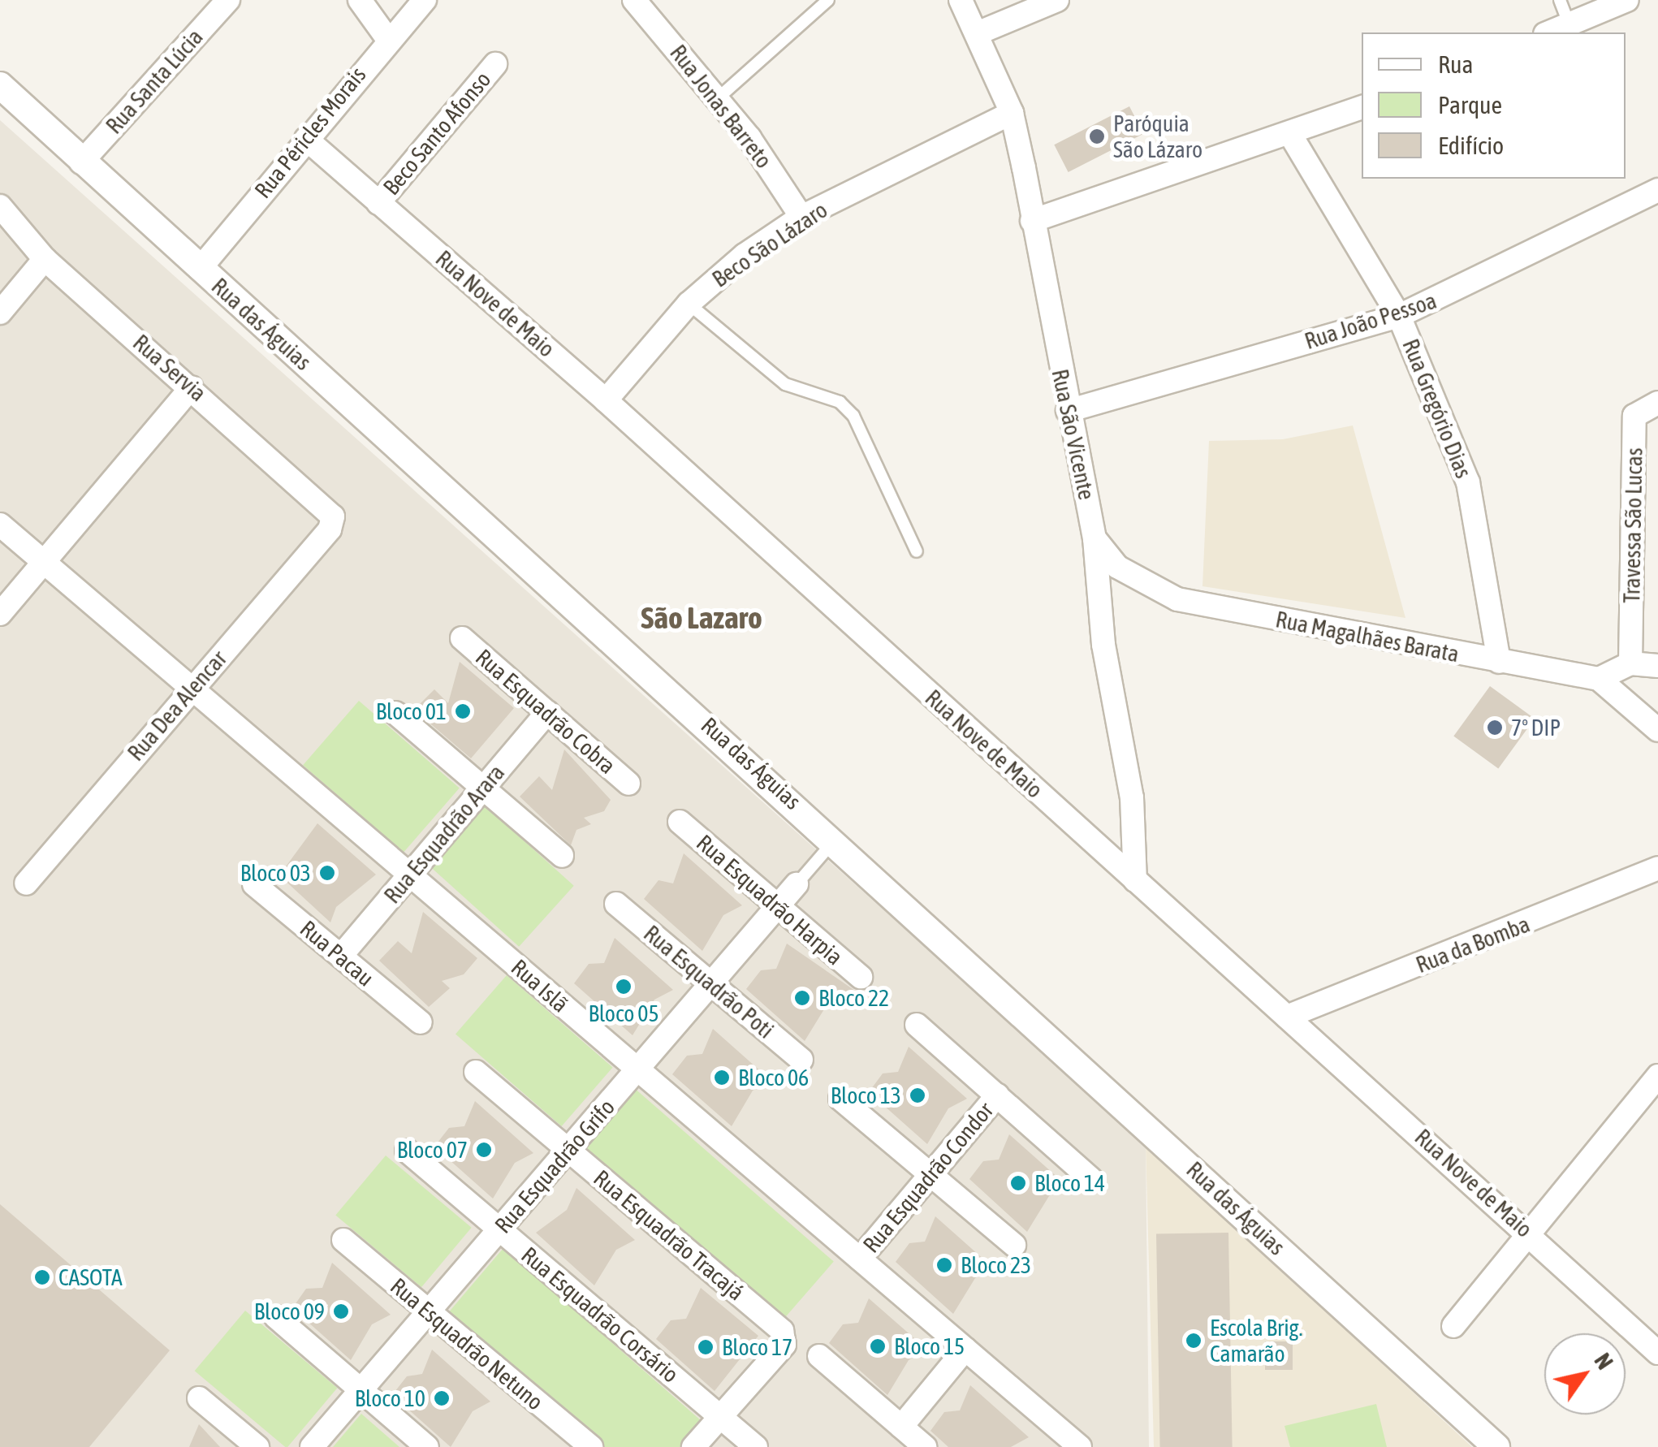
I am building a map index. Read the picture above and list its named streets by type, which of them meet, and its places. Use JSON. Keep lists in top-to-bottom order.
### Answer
{
  "streets": {
    "street": [
      "Rua Santa Lúcia",
      "Rua Jonas Barreto",
      "Rua Péricles Morais",
      "Beco Santo Afonso",
      "Beco São Lázaro",
      "Rua Nove de Maio",
      "Rua João Pessoa",
      "Rua das Águias",
      "Rua Servia",
      "Rua Gregório Dias",
      "Rua São Vicente",
      "Travessa São Lucas",
      "Rua Magalhães Barata",
      "Rua Dea Alencar",
      "Rua Esquadrão Cobra",
      "Rua Esquadrão Arara",
      "Rua Esquadrão Harpia",
      "Rua da Bomba",
      "Rua Pacau",
      "Rua Esquadrão Poti",
      "Rua Islã",
      "Rua Esquadrão Grifo",
      "Rua Esquadrão Condor",
      "Rua Esquadrão Tracajá",
      "Rua Esquadrão Corsário",
      "Rua Esquadrão Netuno"
    ]
  },
  "crossings": [
    ["Rua Santa Lúcia", "Rua das Águias"],
    ["Rua Jonas Barreto", "Beco São Lázaro"],
    ["Rua Péricles Morais", "Rua Nove de Maio"],
    ["Rua Péricles Morais", "Rua das Águias"],
    ["Beco Santo Afonso", "Rua Nove de Maio"],
    ["Beco São Lázaro", "Rua Nove de Maio"],
    ["Beco São Lázaro", "Rua São Vicente"],
    ["Rua Nove de Maio", "Rua São Vicente"],
    ["Rua Nove de Maio", "Rua da Bomba"],
    ["Rua João Pessoa", "Rua Gregório Dias"],
    ["Rua João Pessoa", "Rua São Vicente"],
    ["Rua Servia", "Rua Dea Alencar"],
    ["Rua Gregório Dias", "Rua Magalhães Barata"],
    ["Rua São Vicente", "Rua Magalhães Barata"],
    ["Rua Dea Alencar", "Rua Islã"],
    ["Rua Esquadrão Cobra", "Rua Esquadrão Arara"],
    ["Rua Esquadrão Arara", "Rua Pacau"],
    ["Rua Esquadrão Arara", "Rua Islã"],
    ["Rua Esquadrão Harpia", "Rua Esquadrão Grifo"],
    ["Rua Esquadrão Poti", "Rua Esquadrão Grifo"],
    ["Rua Islã", "Rua Esquadrão Grifo"],
    ["Rua Islã", "Rua Esquadrão Condor"],
    ["Rua Esquadrão Grifo", "Rua Esquadrão Tracajá"],
    ["Rua Esquadrão Grifo", "Rua Esquadrão Corsário"],
    ["Rua Esquadrão Grifo", "Rua Esquadrão Netuno"],
    ["Rua Esquadrão Tracajá", "Rua Esquadrão Corsário"]
  ],
  "districts": ["São Lazaro"],
  "places": [
    "Paróquia São Lázaro",
    "Bloco 01",
    "7º DIP",
    "Bloco 03",
    "Bloco 05",
    "Bloco 22",
    "Bloco 06",
    "Bloco 13",
    "Bloco 07",
    "Bloco 14",
    "Bloco 23",
    "CASOTA",
    "Bloco 09",
    "Escola Brig. Camarão",
    "Bloco 15",
    "Bloco 17",
    "Bloco 10"
  ],
  "legend": ["Rua", "Parque", "Edifício"],
  "north": "top right"
}
